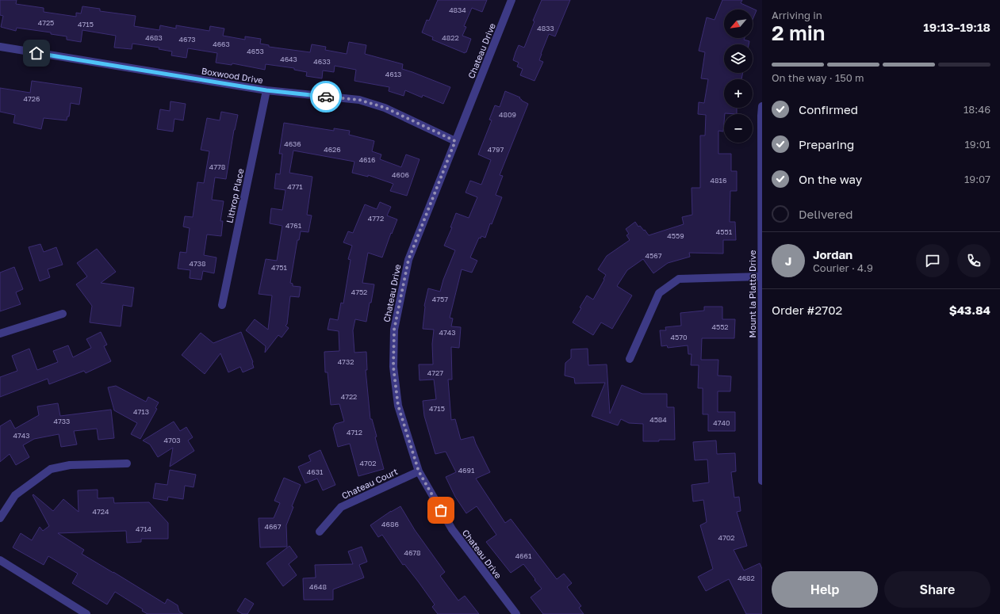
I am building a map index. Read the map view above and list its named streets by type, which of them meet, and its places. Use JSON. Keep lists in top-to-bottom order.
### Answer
{
  "streets": {
    "street": [
      "Chateau Drive",
      "Boxwood Drive",
      "Lithrop Place",
      "Mount la Platta Drive",
      "Chateau Court"
    ]
  },
  "crossings": [
    ["Chateau Drive", "Boxwood Drive"],
    ["Chateau Drive", "Chateau Court"],
    ["Boxwood Drive", "Lithrop Place"]
  ],
  "house_numbers": [
    "4834",
    "4725",
    "4715",
    "4833",
    "4683",
    "4822",
    "4673",
    "4663",
    "4653",
    "4643",
    "4633",
    "4613",
    "4726",
    "4809",
    "4636",
    "4626",
    "4797",
    "4616",
    "4778",
    "4606",
    "4816",
    "4771",
    "4772",
    "4761",
    "4551",
    "4559",
    "4567",
    "4738",
    "4751",
    "4752",
    "4757",
    "4552",
    "4743",
    "4570",
    "4732",
    "4727",
    "4722",
    "4715",
    "4713",
    "4584",
    "4733",
    "4740",
    "4712",
    "4743",
    "4703",
    "4702",
    "4691",
    "4631",
    "4724",
    "4686",
    "4667",
    "4714",
    "4702",
    "4678",
    "4661",
    "4682",
    "4648"
  ],
  "north": "bottom left",
  "page": {
    "heading": ["2 min", "Arriving in", "19:13–19:18"],
    "panel": [
      "Jordan",
      "Courier · 4.9",
      "Order #2702",
      "$43.84"
    ],
    "map_buttons": ["+", "−"],
    "bar": "On the way · 150 m",
    "list": [
      ["Confirmed", "18:46"],
      ["Preparing", "19:01"],
      ["On the way", "19:07"],
      "Delivered"
    ],
    "round": "J",
    "buttons": ["Help", "Share"]
  }
}
